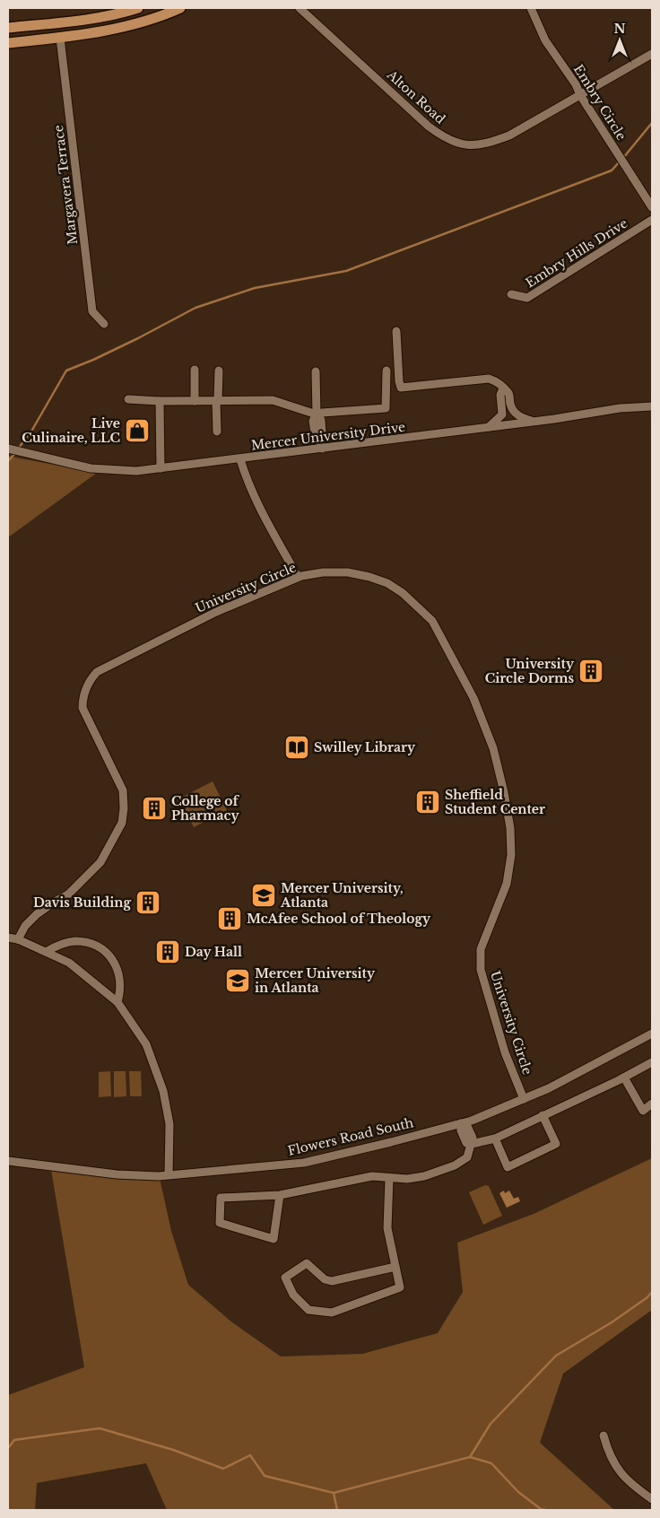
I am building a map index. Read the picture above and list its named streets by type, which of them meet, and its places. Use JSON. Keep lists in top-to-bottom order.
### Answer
{
  "streets": {
    "street": [
      "Alton Road",
      "Embry Circle",
      "Margavera Terrace",
      "Embry Hills Drive",
      "Mercer University Drive",
      "University Circle",
      "Flowers Road South"
    ]
  },
  "crossings": [
    ["Alton Road", "Embry Circle"],
    ["University Circle", "Flowers Road South"]
  ],
  "places": {
    "shop": ["Live Culinaire, LLC"],
    "building": [
      "University Circle Dorms",
      "Sheffield Student Center",
      "College of Pharmacy",
      "Davis Building",
      "McAfee School of Theology",
      "Day Hall"
    ],
    "library": ["Swilley Library"],
    "school or university": ["Mercer University, Atlanta", "Mercer University in Atlanta"]
  },
  "north": "top"
}
